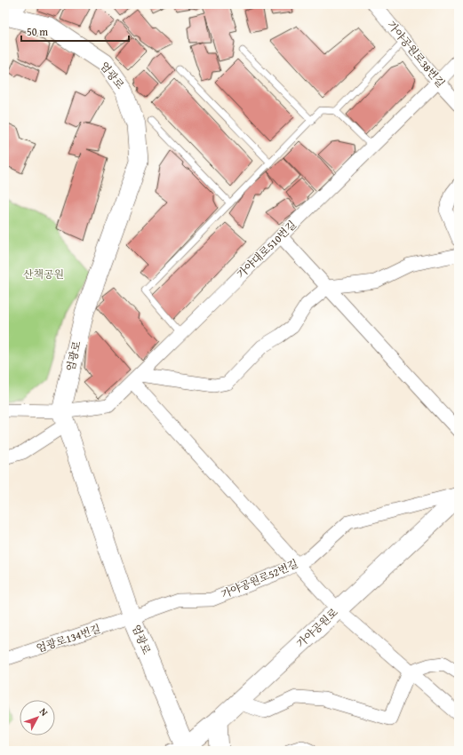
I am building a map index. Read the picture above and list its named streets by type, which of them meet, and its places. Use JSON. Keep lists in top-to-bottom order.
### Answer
{
  "streets": {
    "main road": ["엄광로", "가야공원로"],
    "street": [
      "가야공원로38번길",
      "가야대로510번길",
      "가야공원로52번길",
      "엄광로134번길"
    ]
  },
  "crossings": [
    ["가야공원로38번길", "가야대로510번길"],
    ["엄광로", "가야대로510번길"],
    ["엄광로", "가야공원로52번길"],
    ["엄광로", "가야공원로"],
    ["엄광로", "엄광로134번길"],
    ["가야공원로52번길", "엄광로134번길"]
  ],
  "parks": ["산책공원"],
  "scale_bar": "50 m",
  "north": "top right"
}
